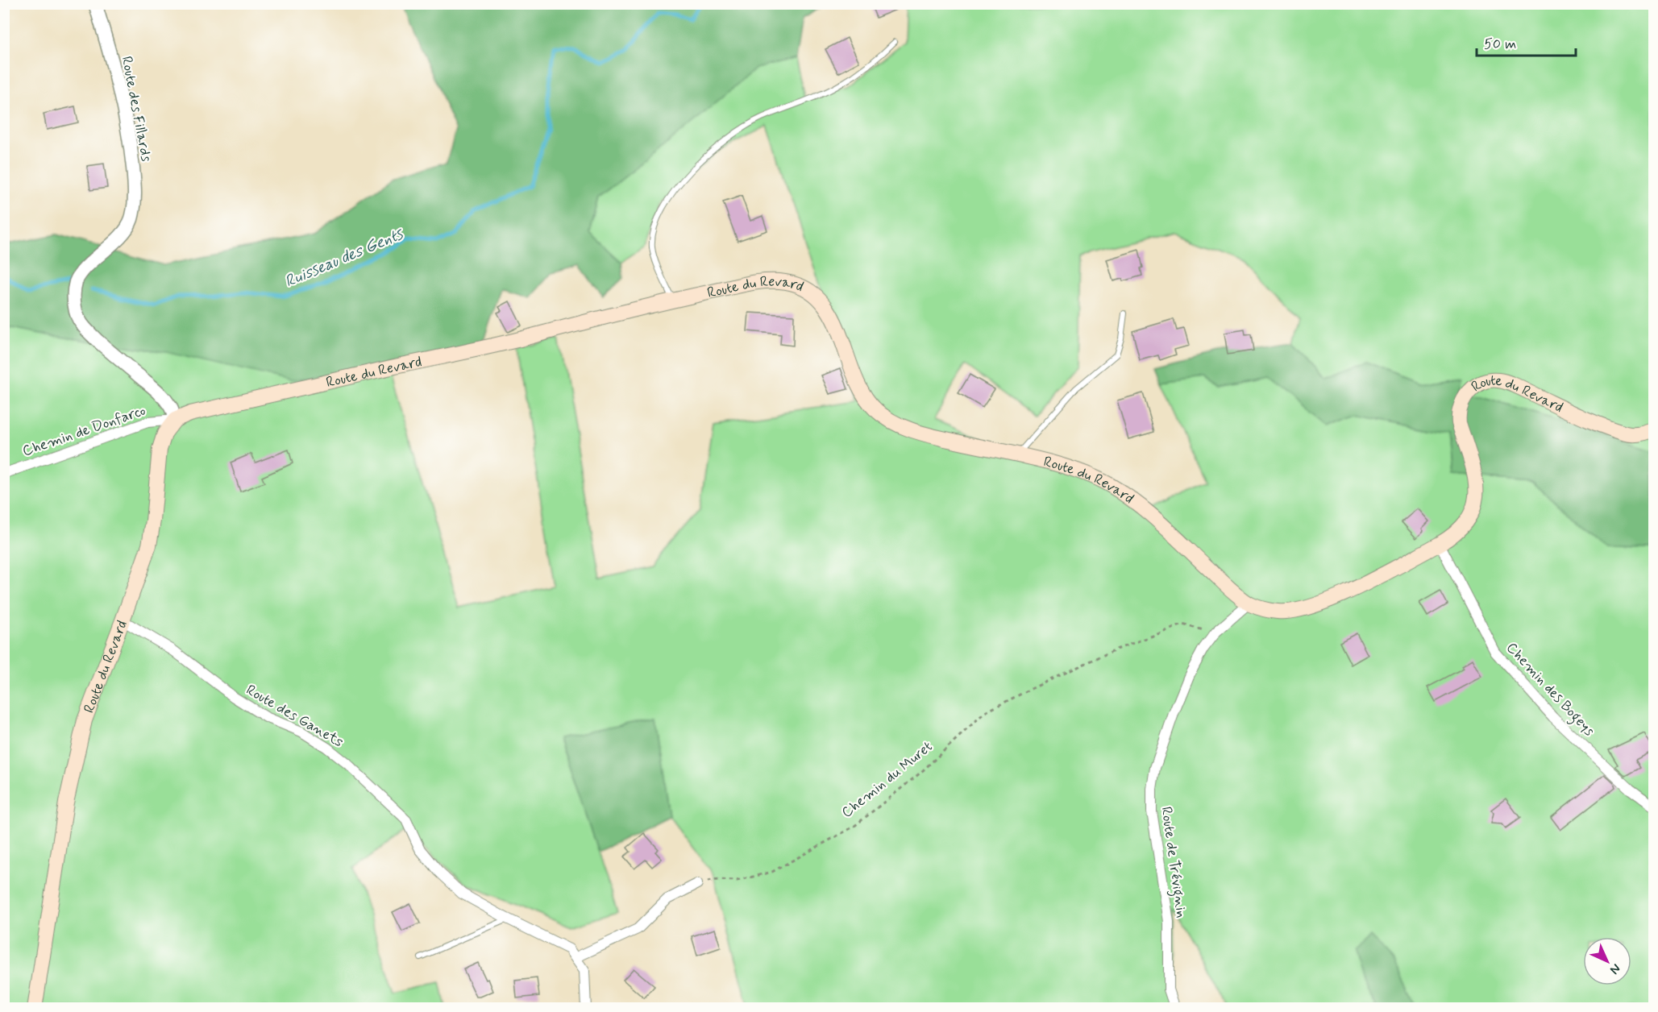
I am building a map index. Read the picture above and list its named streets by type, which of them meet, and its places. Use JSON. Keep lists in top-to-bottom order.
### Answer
{
  "streets": {
    "main road": ["Route du Revard"],
    "street": [
      "Route des Fillards",
      "Chemin de Donfarco",
      "Chemin des Bogeys",
      "Route des Ganets",
      "Route de Trévignin"
    ],
    "path": ["Chemin du Muret"]
  },
  "crossings": [
    ["Route des Fillards", "Route du Revard"],
    ["Route des Fillards", "Chemin de Donfarco"],
    ["Route du Revard", "Chemin de Donfarco"],
    ["Route du Revard", "Chemin des Bogeys"],
    ["Route du Revard", "Route des Ganets"],
    ["Route du Revard", "Route de Trévignin"],
    ["Chemin du Muret", "Route de Trévignin"]
  ],
  "water": ["Ruisseau des Gents"],
  "scale_bar": "50 m",
  "north": "bottom right"
}
